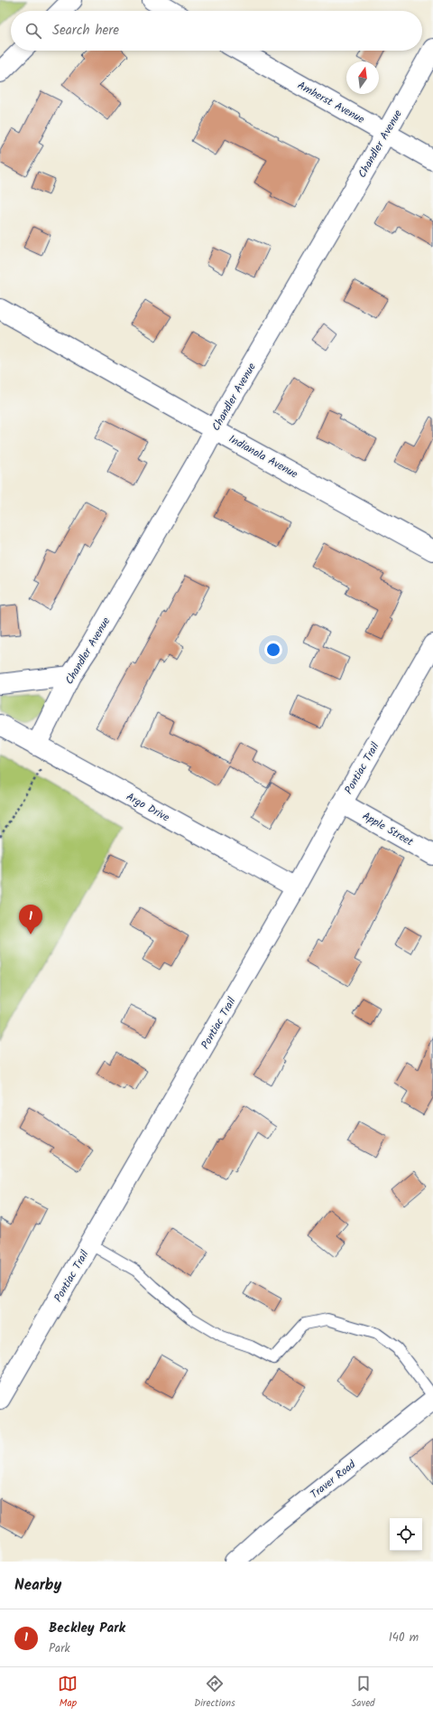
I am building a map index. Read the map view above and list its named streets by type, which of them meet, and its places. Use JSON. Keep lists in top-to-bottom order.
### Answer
{
  "streets": {
    "street": [
      "Amherst Avenue",
      "Chandler Avenue",
      "Indianola Avenue",
      "Pontiac Trail",
      "Argo Drive",
      "Apple Street",
      "Traver Road"
    ]
  },
  "crossings": [
    ["Amherst Avenue", "Chandler Avenue"],
    ["Chandler Avenue", "Indianola Avenue"],
    ["Chandler Avenue", "Argo Drive"],
    ["Pontiac Trail", "Argo Drive"],
    ["Pontiac Trail", "Apple Street"]
  ],
  "north": "top",
  "page": {
    "search": "Search here",
    "pins": "1",
    "heading": "Nearby",
    "list": [
      {
        "mark": "1",
        "name": "Beckley Park",
        "note": "Park",
        "value": "140 m"
      }
    ],
    "nav": ["Map", "Directions", "Saved"]
  }
}
